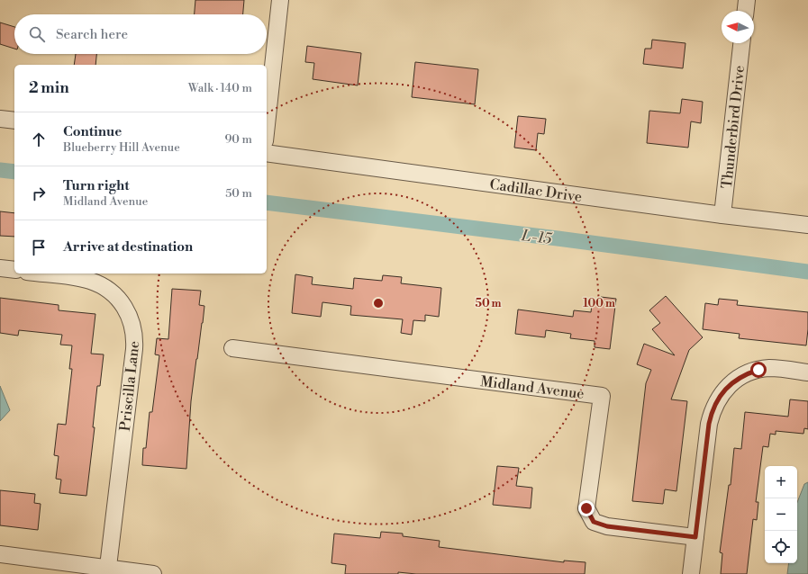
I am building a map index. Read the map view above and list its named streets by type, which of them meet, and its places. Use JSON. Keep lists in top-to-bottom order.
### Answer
{
  "streets": {
    "street": [
      "Thunderbird Drive",
      "Cadillac Drive",
      "Priscilla Lane",
      "Midland Avenue"
    ]
  },
  "crossings": [
    ["Thunderbird Drive", "Cadillac Drive"]
  ],
  "water": ["L-15"],
  "north": "left",
  "page": {
    "search": "Search here",
    "heading": ["2 min", "Walk · 140 m"],
    "list": [
      ["Continue", "Blueberry Hill Avenue", "90 m"],
      ["Turn right", "Midland Avenue", "50 m"],
      "Arrive at destination"
    ],
    "map_buttons": ["+", "−"]
  },
  "rings": ["50 m", "100 m"]
}
